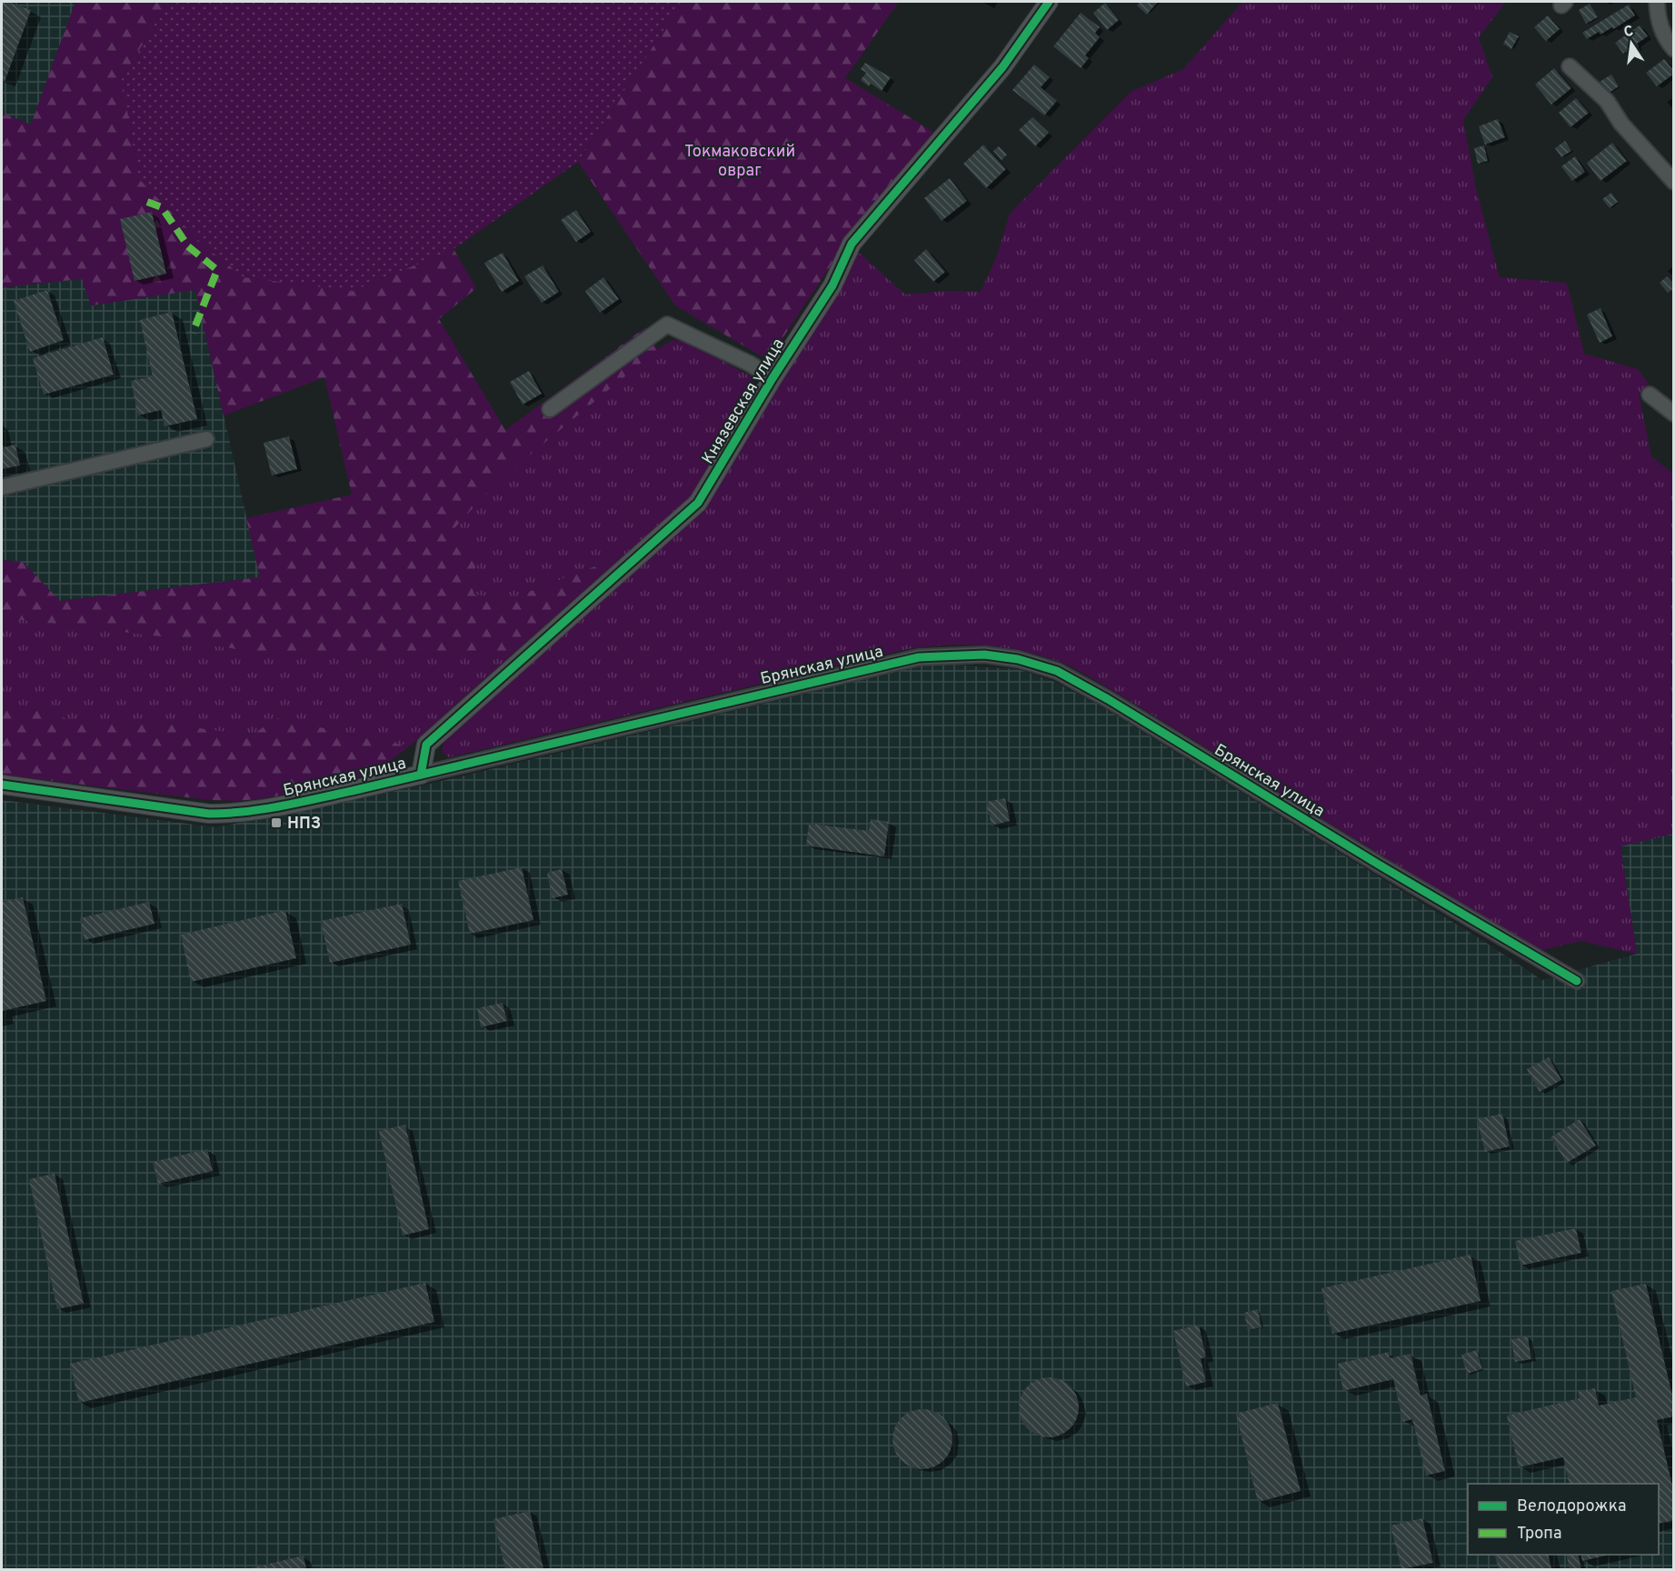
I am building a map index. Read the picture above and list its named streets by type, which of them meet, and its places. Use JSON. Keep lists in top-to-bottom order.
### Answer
{
  "streets": {
    "street": ["Князевская улица", "Брянская улица"]
  },
  "crossings": [
    ["Князевская улица", "Брянская улица"]
  ],
  "parks": ["Токмаковский овраг"],
  "places": {
    "transit": ["НПЗ"]
  },
  "legend": ["Велодорожка", "Тропа"],
  "north": "top"
}
